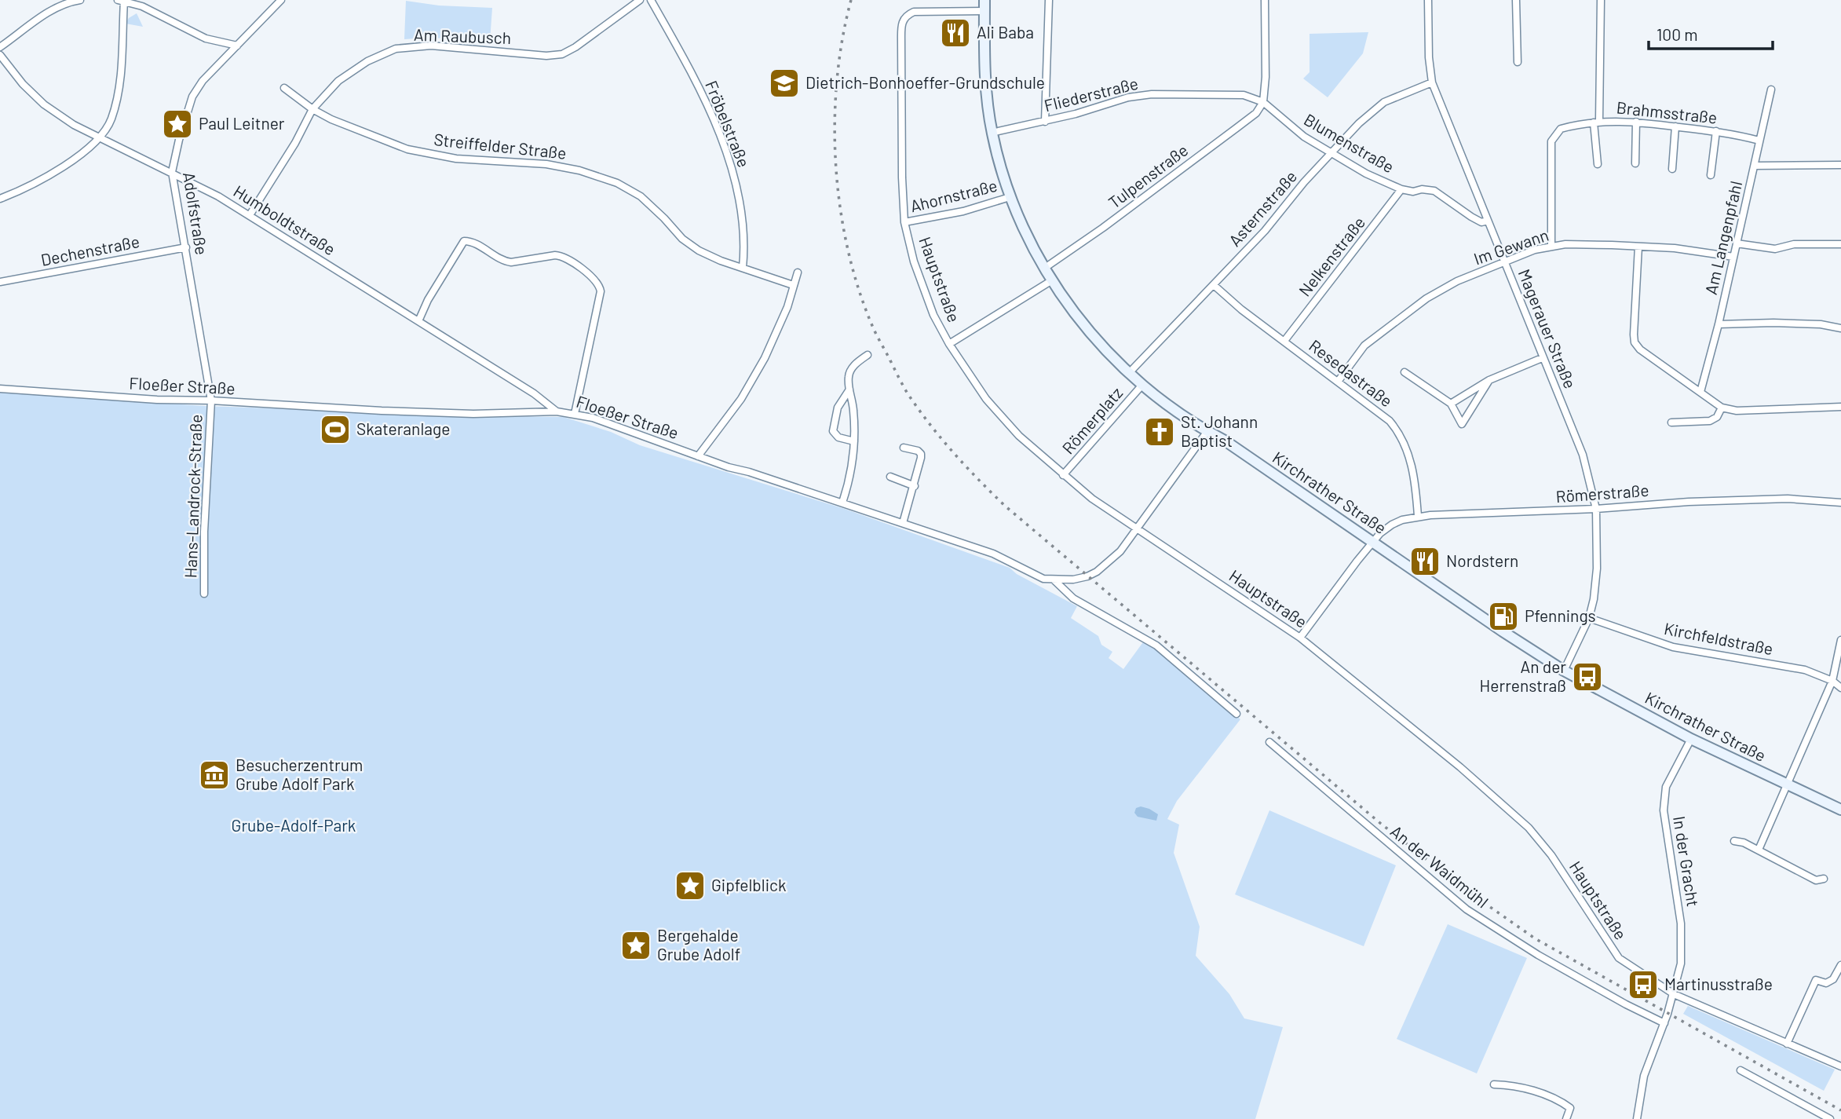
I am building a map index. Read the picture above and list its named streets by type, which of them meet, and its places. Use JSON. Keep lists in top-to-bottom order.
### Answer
{
  "streets": {
    "main road": ["Kirchrather Straße"],
    "street": [
      "Am Raubusch",
      "Fliederstraße",
      "Brahmsstraße",
      "Fröbelstraße",
      "Blumenstraße",
      "Streiffelder Straße",
      "Tulpenstraße",
      "Ahornstraße",
      "Asternstraße",
      "Adolfstraße",
      "Humboldtstraße",
      "Am Langenpfahl",
      "Im Gewann",
      "Dechenstraße",
      "Nelkenstraße",
      "Hauptstraße",
      "Magerauer Straße",
      "Resedastraße",
      "Floeßer Straße",
      "Römerplatz",
      "Römerstraße",
      "Hans-Landrock-Straße",
      "Kirchfeldstraße",
      "In der Gracht",
      "An der Waidmühl"
    ]
  },
  "crossings": [
    ["Am Raubusch", "Streiffelder Straße"],
    ["Am Raubusch", "Humboldtstraße"],
    ["Fliederstraße", "Blumenstraße"],
    ["Fliederstraße", "Tulpenstraße"],
    ["Fliederstraße", "Kirchrather Straße"],
    ["Brahmsstraße", "Am Langenpfahl"],
    ["Brahmsstraße", "Im Gewann"],
    ["Fröbelstraße", "Streiffelder Straße"],
    ["Blumenstraße", "Tulpenstraße"],
    ["Blumenstraße", "Asternstraße"],
    ["Blumenstraße", "Nelkenstraße"],
    ["Blumenstraße", "Magerauer Straße"],
    ["Tulpenstraße", "Kirchrather Straße"],
    ["Ahornstraße", "Hauptstraße"],
    ["Ahornstraße", "Kirchrather Straße"],
    ["Asternstraße", "Magerauer Straße"],
    ["Asternstraße", "Resedastraße"],
    ["Asternstraße", "Kirchrather Straße"],
    ["Adolfstraße", "Humboldtstraße"],
    ["Adolfstraße", "Dechenstraße"],
    ["Adolfstraße", "Floeßer Straße"],
    ["Adolfstraße", "Hans-Landrock-Straße"],
    ["Humboldtstraße", "Floeßer Straße"],
    ["Am Langenpfahl", "Im Gewann"],
    ["Im Gewann", "Magerauer Straße"],
    ["Im Gewann", "Resedastraße"],
    ["Nelkenstraße", "Resedastraße"],
    ["Hauptstraße", "Floeßer Straße"],
    ["Hauptstraße", "Römerplatz"],
    ["Hauptstraße", "Kirchrather Straße"],
    ["Hauptstraße", "Römerstraße"],
    ["Hauptstraße", "In der Gracht"],
    ["Magerauer Straße", "Kirchrather Straße"],
    ["Magerauer Straße", "Römerstraße"],
    ["Magerauer Straße", "Kirchfeldstraße"],
    ["Resedastraße", "Römerstraße"],
    ["Floeßer Straße", "Hans-Landrock-Straße"],
    ["Römerplatz", "Kirchrather Straße"],
    ["Kirchrather Straße", "Römerstraße"],
    ["Kirchrather Straße", "In der Gracht"]
  ],
  "parks": ["Grube-Adolf-Park"],
  "places": {
    "restaurant": ["Ali Baba", "Nordstern"],
    "school or university": ["Dietrich-Bonhoeffer-Grundschule"],
    "place": ["Paul Leitner", "Gipfelblick", "Bergehalde Grube Adolf"],
    "sports": ["Skateranlage"],
    "church": ["St. Johann Baptist"],
    "fuel station": ["Pfennings"],
    "bus stop": ["An der Herrenstraß", "Martinusstraße"],
    "museum": ["Besucherzentrum Grube Adolf Park"]
  },
  "scale_bar": "100 m"
}
